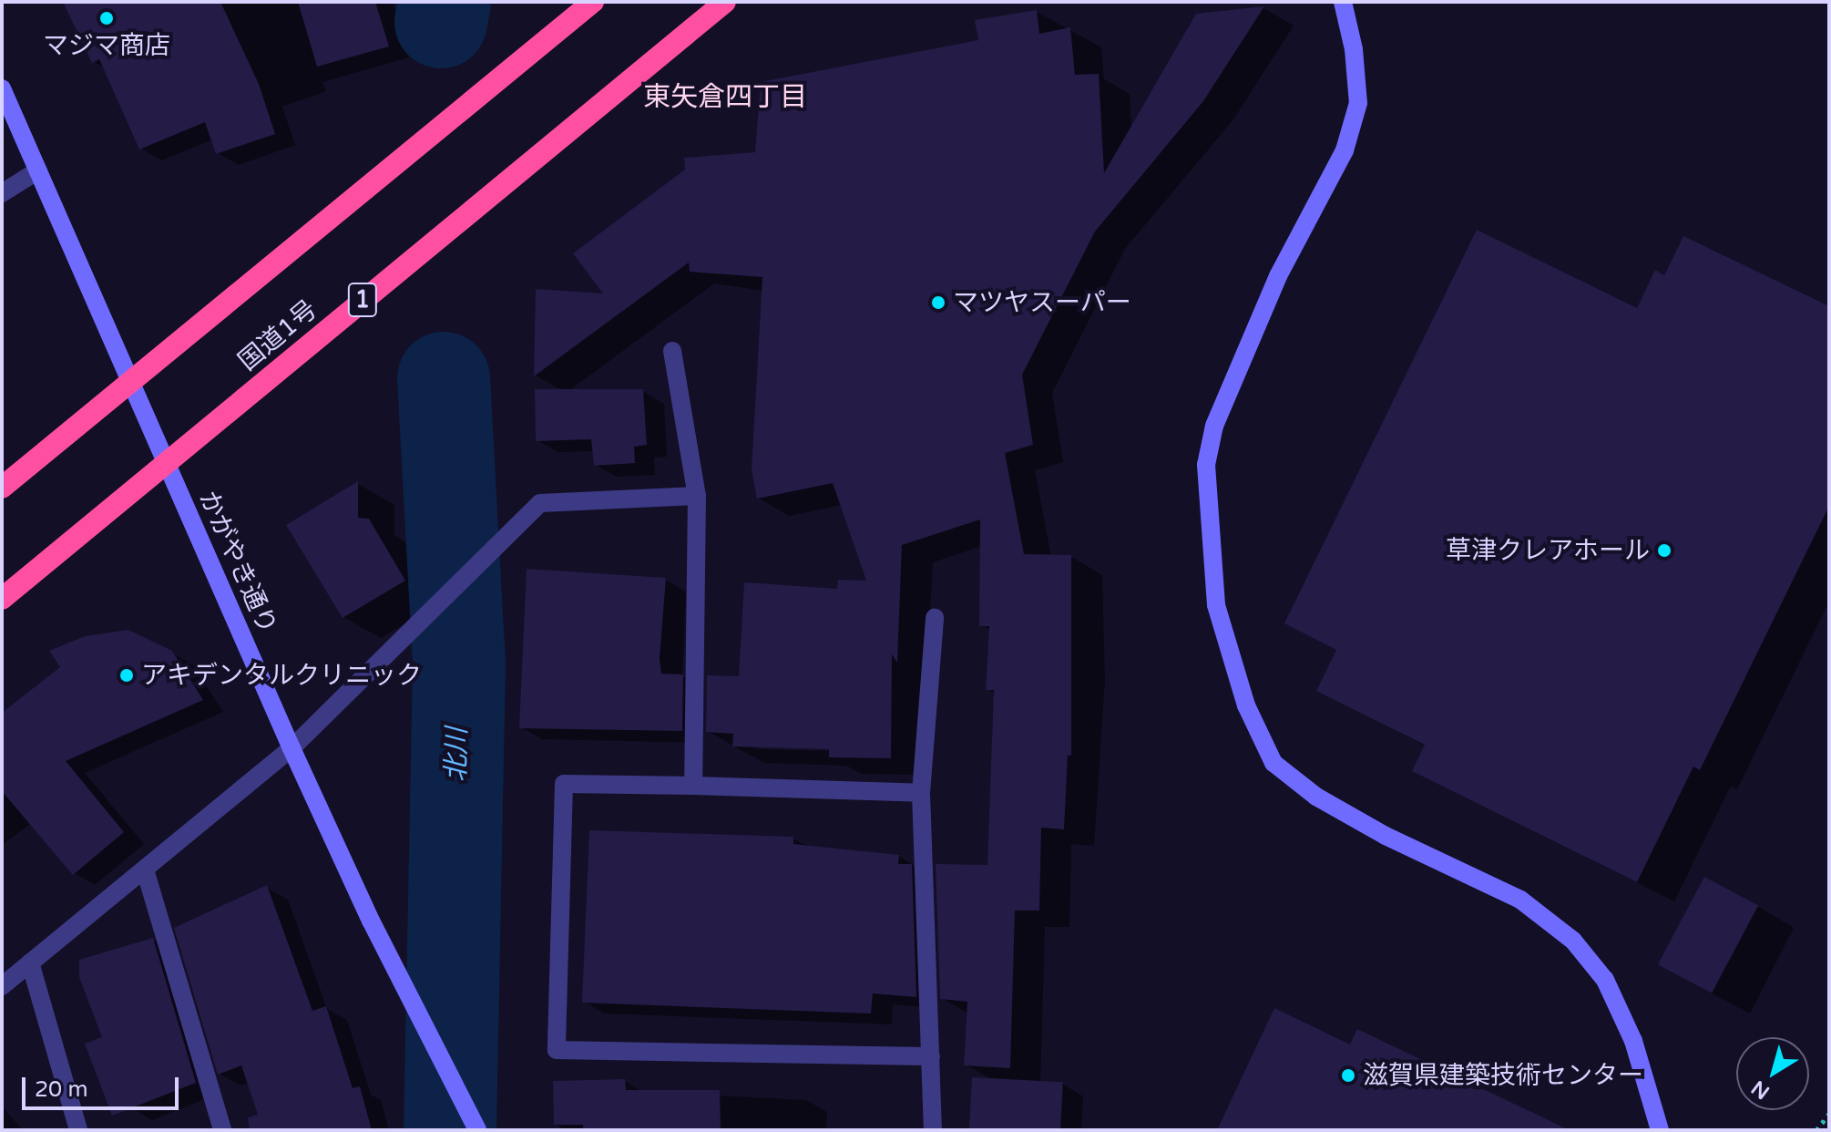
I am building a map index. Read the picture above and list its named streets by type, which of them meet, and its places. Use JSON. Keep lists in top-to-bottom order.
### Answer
{
  "streets": {
    "highway": ["1", "国道1号"],
    "street": ["かがやき通り"]
  },
  "crossings": [
    ["国道1号", "かがやき通り"]
  ],
  "districts": ["東矢倉四丁目"],
  "water": ["北川"],
  "places": [
    "マジマ商店",
    "マツヤスーパー",
    "草津クレアホール",
    "アキデンタルクリニック",
    "滋賀県建築技術センター"
  ],
  "scale_bar": "20 m",
  "north": "bottom left"
}
